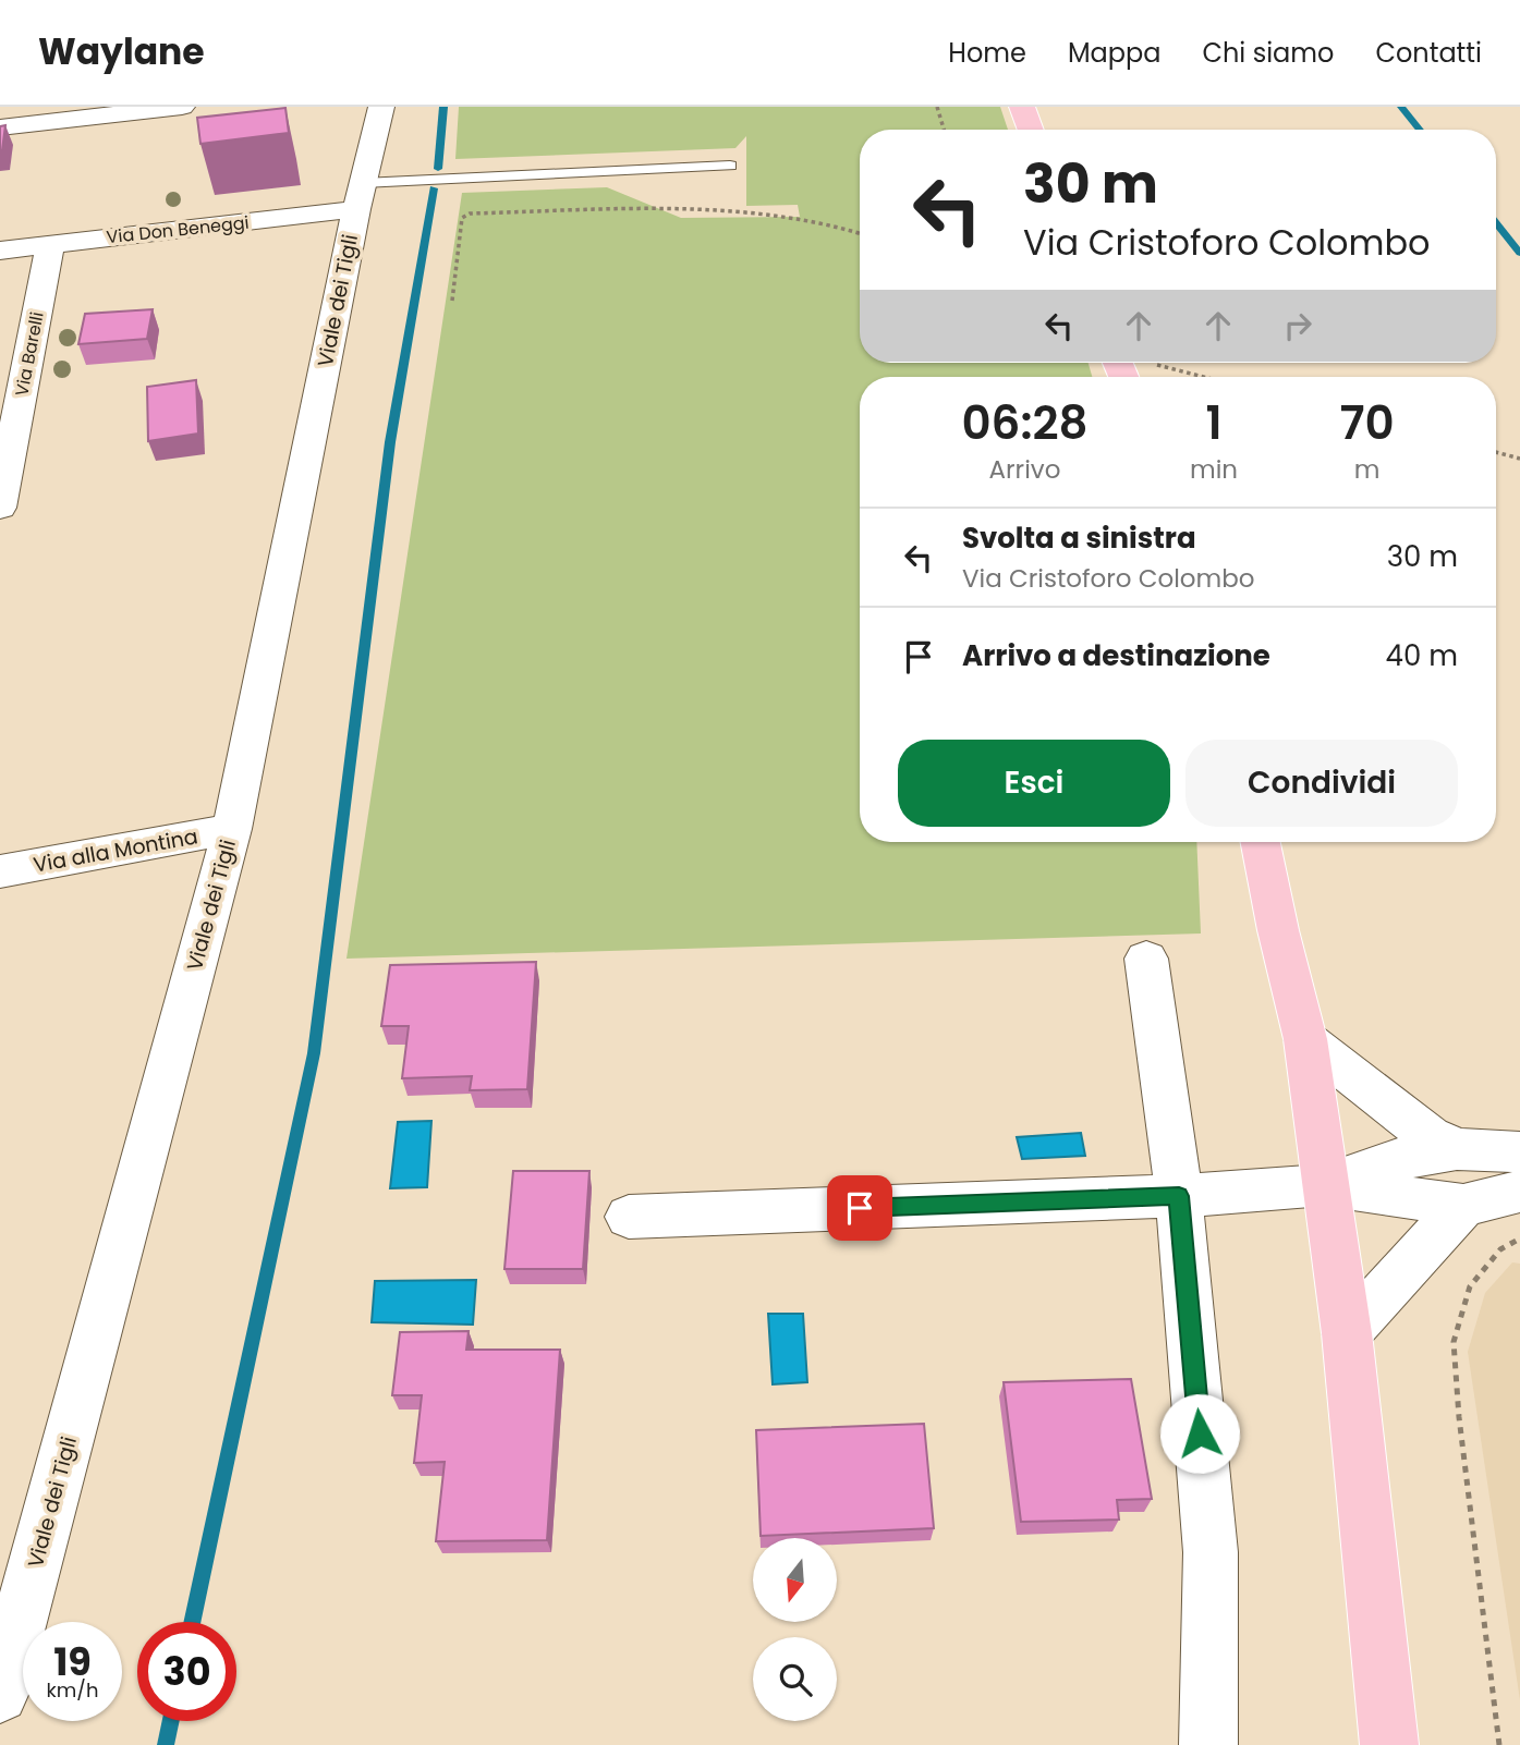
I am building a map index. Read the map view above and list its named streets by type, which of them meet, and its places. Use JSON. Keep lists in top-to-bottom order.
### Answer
{
  "streets": {
    "street": [
      "Via Don Beneggi",
      "Viale dei Tigli",
      "Via Barelli",
      "Via alla Montina"
    ]
  },
  "crossings": [
    ["Via Don Beneggi", "Viale dei Tigli"],
    ["Via Don Beneggi", "Via Barelli"],
    ["Viale dei Tigli", "Via alla Montina"]
  ],
  "north": "bottom",
  "page": {
    "header": "Waylane",
    "nav": [
      "Home",
      "Mappa",
      "Chi siamo",
      "Contatti"
    ],
    "turn": ["30 m", "Via Cristoforo Colombo"],
    "eta": [
      "06:28",
      "Arrivo",
      "1",
      "min",
      "70",
      "m"
    ],
    "list": [
      {
        "name": "Svolta a sinistra",
        "note": "Via Cristoforo Colombo",
        "value": "30 m"
      },
      {
        "name": "Arrivo a destinazione",
        "value": "40 m"
      }
    ],
    "buttons": ["Esci", "Condividi"],
    "speed": "19 km/h",
    "limit": "30"
  }
}
